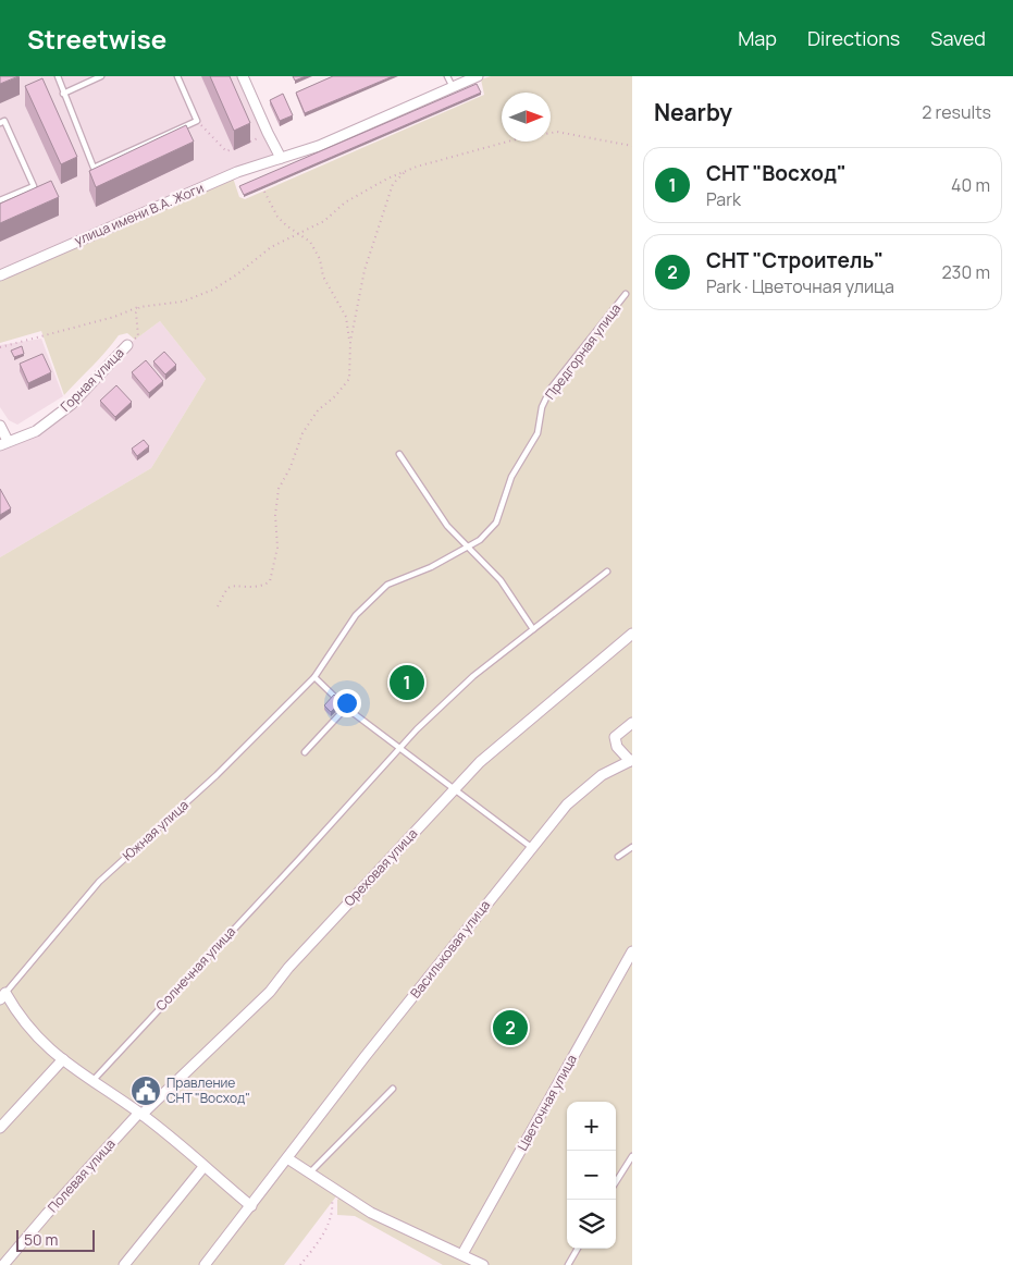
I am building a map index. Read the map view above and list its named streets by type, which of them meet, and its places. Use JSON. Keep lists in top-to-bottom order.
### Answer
{
  "streets": {
    "street": [
      "улица имени В.А. Жоги",
      "Горная улица",
      "Ореховая улица",
      "Васильковая улица",
      "Цветочная улица",
      "Полевая улица"
    ],
    "lane": ["Предгорная улица", "Южная улица", "Солнечная улица"]
  },
  "crossings": [
    ["Предгорная улица", "Южная улица"],
    ["Ореховая улица", "Полевая улица"]
  ],
  "places": {
    "public building": ["Правление СНТ \"Восход\""]
  },
  "scale_bar": "50 m",
  "north": "right",
  "page": {
    "header": "Streetwise",
    "nav": ["Map", "Directions", "Saved"],
    "heading": ["Nearby", "2 results"],
    "list": [
      {
        "mark": "1",
        "name": "СНТ \"Восход\"",
        "note": "Park",
        "value": "40 m"
      },
      {
        "mark": "2",
        "name": "СНТ \"Строитель\"",
        "note": "Park · Цветочная улица",
        "value": "230 m"
      }
    ],
    "pins": ["1", "2"],
    "map_buttons": ["+", "−"],
    "scale": "50 m"
  }
}
